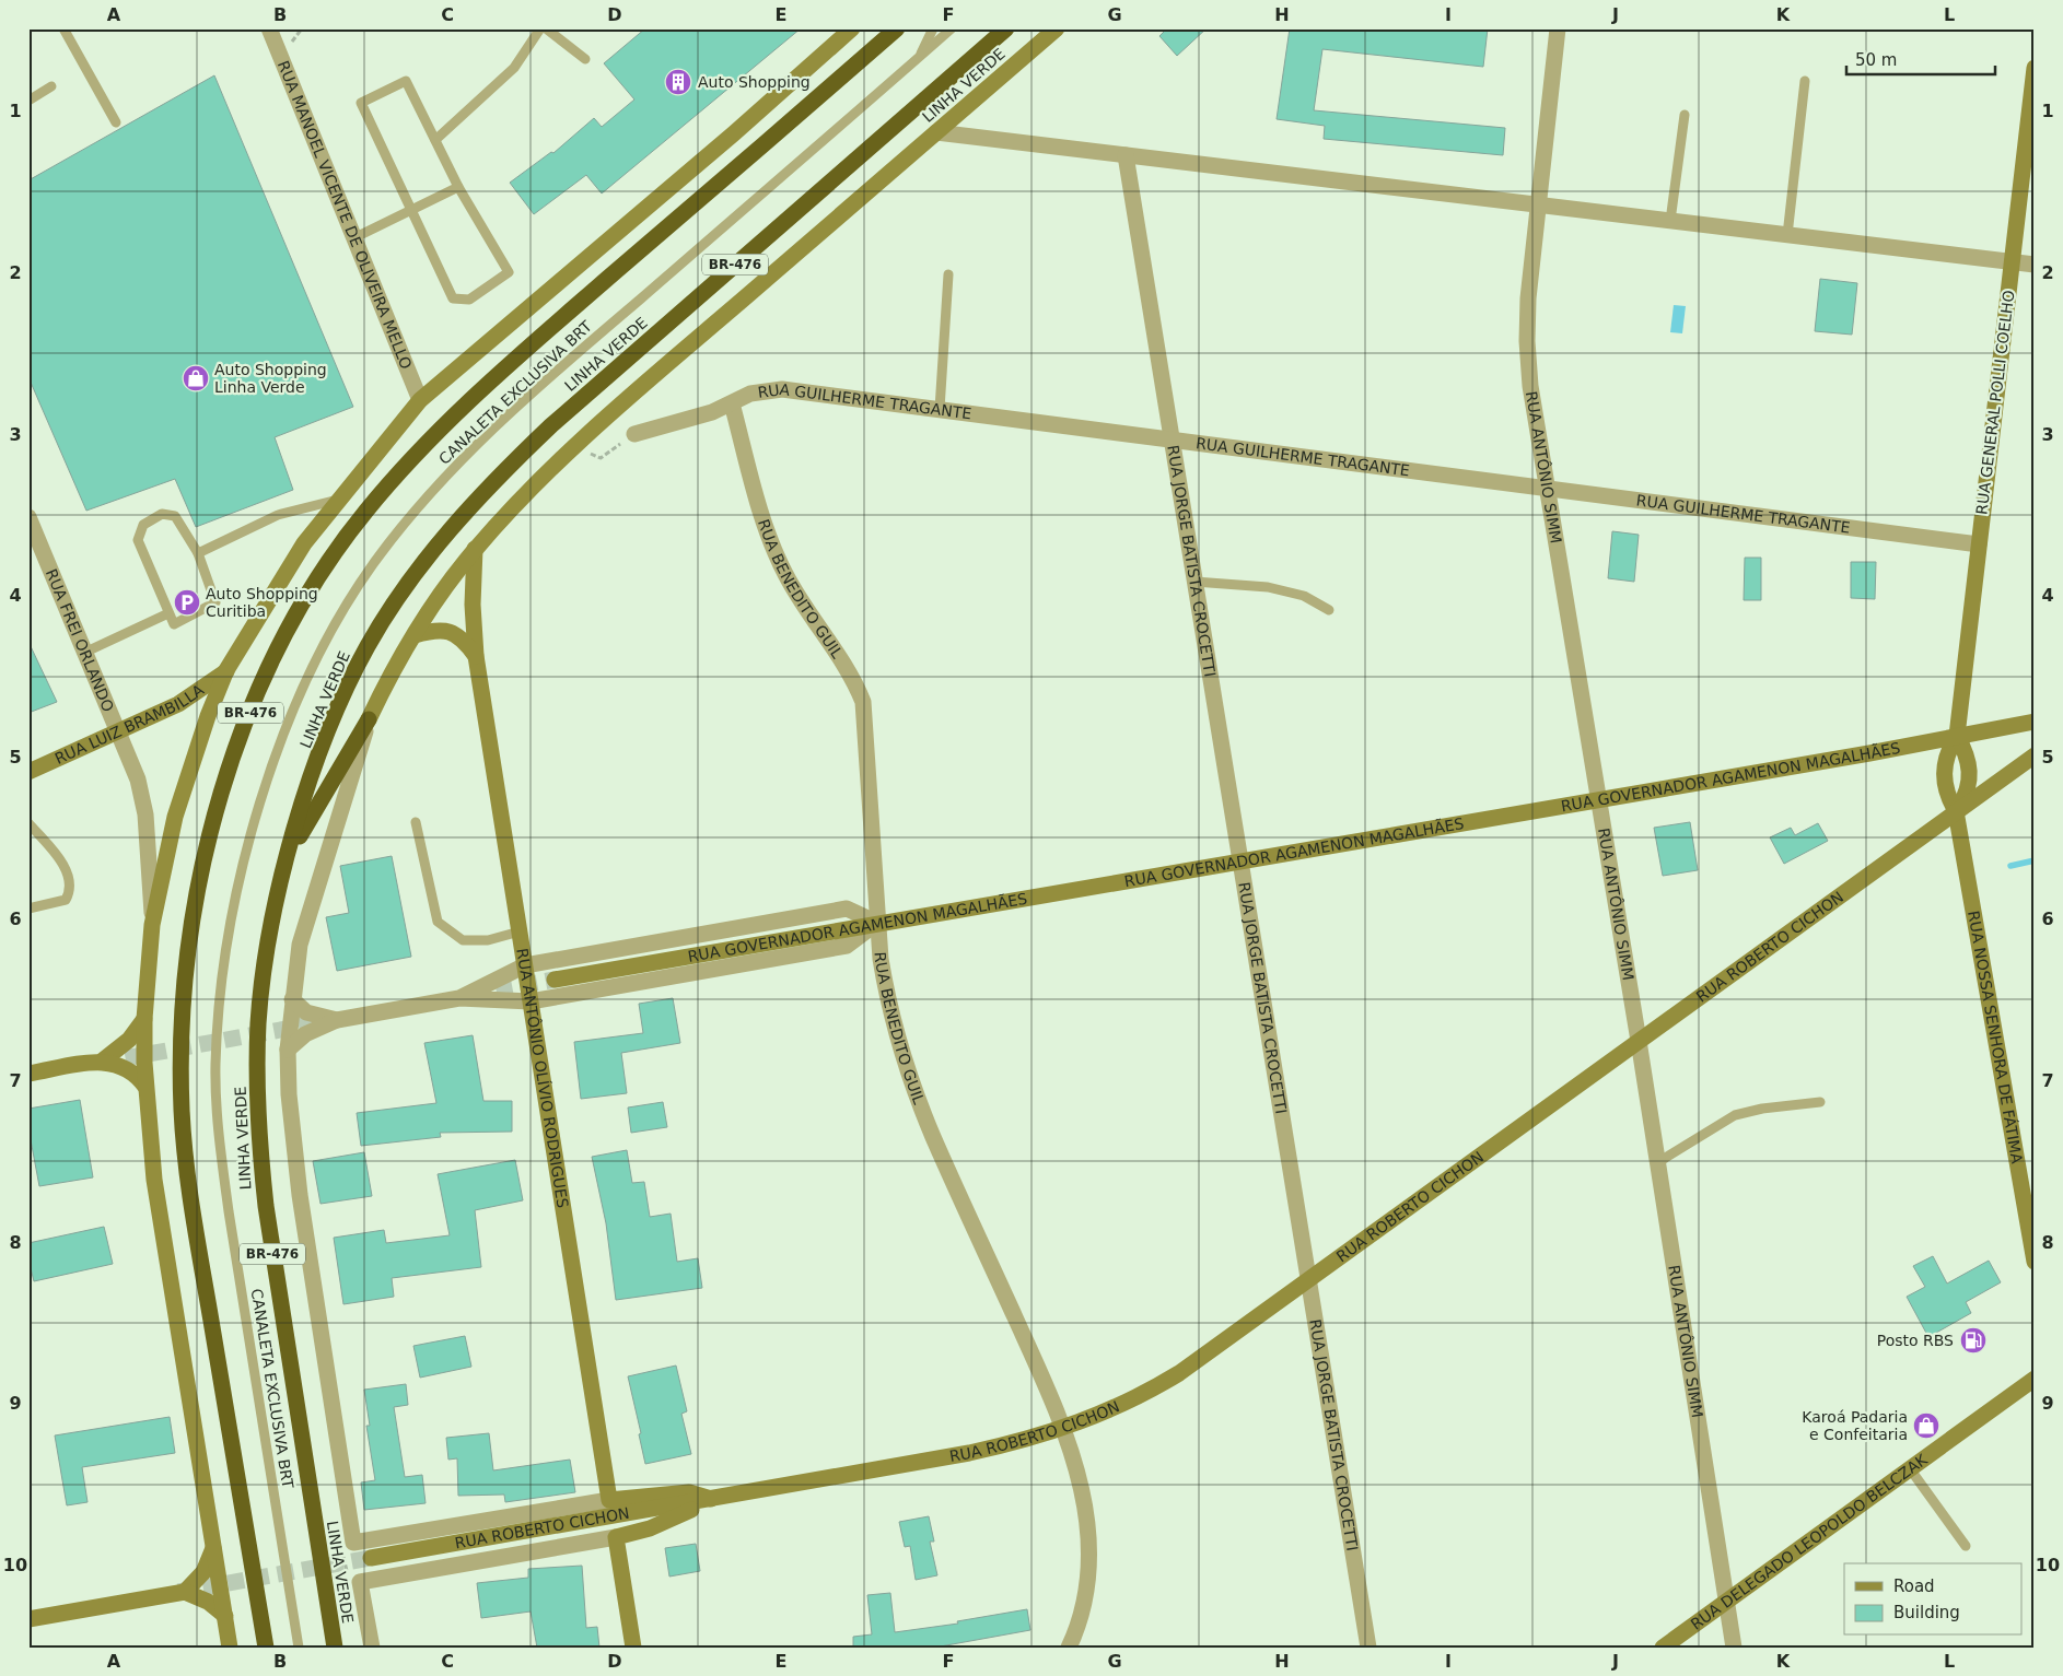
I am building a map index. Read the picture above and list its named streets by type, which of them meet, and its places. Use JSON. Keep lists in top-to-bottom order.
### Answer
{
  "streets": {
    "highway": ["LINHA VERDE", "BR-476"],
    "street": [
      "RUA MANOEL VICENTE DE OLIVEIRA MELLO",
      "RUA GENERAL POLLI COELHO",
      "RUA GUILHERME TRAGANTE",
      "RUA ANTÔNIO SIMM",
      "RUA JORGE BATISTA CROCETTI",
      "RUA BENEDITO GUIL",
      "RUA FREI ORLANDO",
      "RUA LUIZ BRAMBILLA",
      "RUA GOVERNADOR AGAMENON MAGALHÃES",
      "RUA ROBERTO CICHON",
      "RUA NOSSA SENHORA DE FÁTIMA",
      "RUA ANTÔNIO OLÍVIO RODRIGUES",
      "RUA DELEGADO LEOPOLDO BELCZAK"
    ],
    "lane": ["CANALETA EXCLUSIVA BRT"]
  },
  "crossings": [
    ["LINHA VERDE", "RUA ROBERTO CICHON"],
    ["LINHA VERDE", "RUA ANTÔNIO OLÍVIO RODRIGUES"],
    ["RUA GENERAL POLLI COELHO", "RUA GUILHERME TRAGANTE"],
    ["RUA GENERAL POLLI COELHO", "RUA GOVERNADOR AGAMENON MAGALHÃES"],
    ["RUA GENERAL POLLI COELHO", "RUA NOSSA SENHORA DE FÁTIMA"],
    ["RUA GUILHERME TRAGANTE", "RUA ANTÔNIO SIMM"],
    ["RUA GUILHERME TRAGANTE", "RUA JORGE BATISTA CROCETTI"],
    ["RUA GUILHERME TRAGANTE", "RUA BENEDITO GUIL"],
    ["RUA ANTÔNIO SIMM", "RUA GOVERNADOR AGAMENON MAGALHÃES"],
    ["RUA ANTÔNIO SIMM", "RUA ROBERTO CICHON"],
    ["RUA ANTÔNIO SIMM", "RUA DELEGADO LEOPOLDO BELCZAK"],
    ["RUA JORGE BATISTA CROCETTI", "RUA GOVERNADOR AGAMENON MAGALHÃES"],
    ["RUA JORGE BATISTA CROCETTI", "RUA ROBERTO CICHON"],
    ["RUA BENEDITO GUIL", "RUA GOVERNADOR AGAMENON MAGALHÃES"],
    ["RUA BENEDITO GUIL", "RUA ROBERTO CICHON"],
    ["RUA FREI ORLANDO", "RUA LUIZ BRAMBILLA"],
    ["RUA GOVERNADOR AGAMENON MAGALHÃES", "RUA NOSSA SENHORA DE FÁTIMA"],
    ["RUA ROBERTO CICHON", "RUA NOSSA SENHORA DE FÁTIMA"]
  ],
  "places": {
    "building": ["Auto Shopping"],
    "shop": ["Auto Shopping Linha Verde", "Karoá Padaria e Confeitaria"],
    "parking": ["Auto Shopping Curitiba"],
    "fuel station": ["Posto RBS"]
  },
  "legend": ["Road", "Building"],
  "scale_bar": "50 m",
  "grid": {
    "columns": [
      "A",
      "B",
      "C",
      "D",
      "E",
      "F",
      "G",
      "H",
      "I",
      "J",
      "K",
      "L"
    ],
    "rows": [
      "1",
      "2",
      "3",
      "4",
      "5",
      "6",
      "7",
      "8",
      "9",
      "10"
    ]
  }
}
